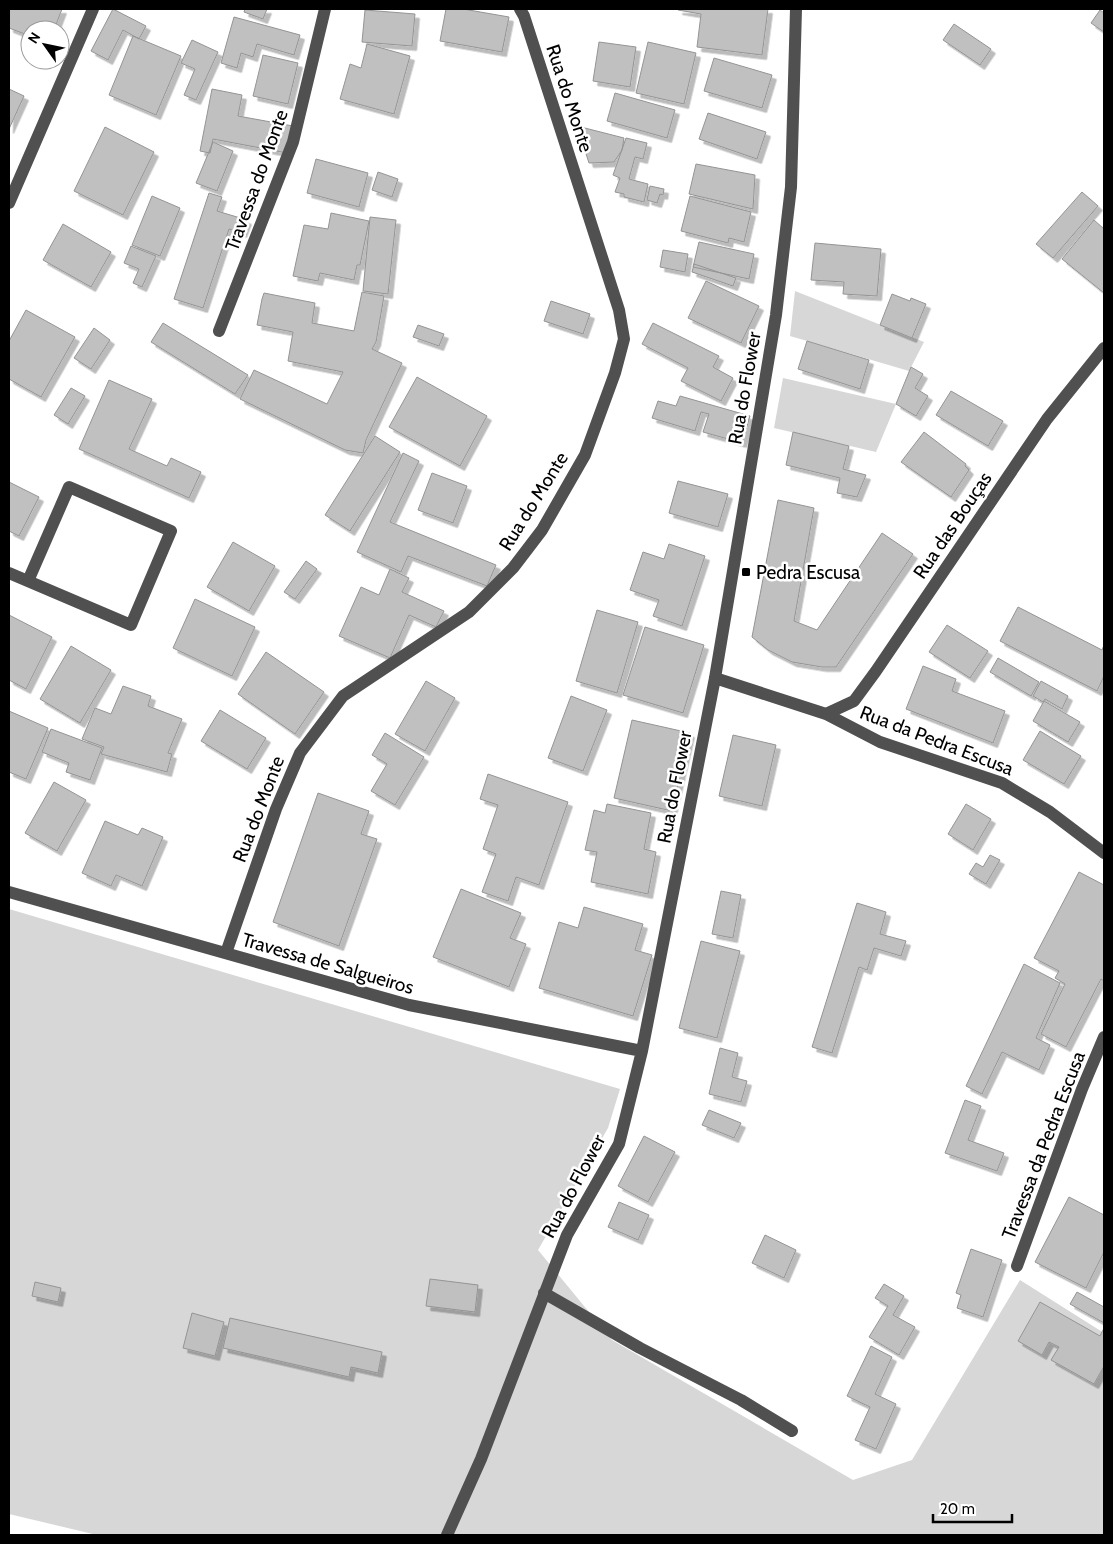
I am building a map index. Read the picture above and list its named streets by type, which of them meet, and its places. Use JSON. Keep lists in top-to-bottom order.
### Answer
{
  "streets": {
    "street": [
      "Rua do Monte",
      "Travessa do Monte",
      "Rua do Flower",
      "Rua das Bouças",
      "Rua da Pedra Escusa",
      "Travessa de Salgueiros",
      "Travessa da Pedra Escusa"
    ]
  },
  "crossings": [
    ["Rua do Monte", "Travessa de Salgueiros"],
    ["Rua do Flower", "Rua da Pedra Escusa"],
    ["Rua do Flower", "Travessa de Salgueiros"],
    ["Rua das Bouças", "Rua da Pedra Escusa"]
  ],
  "places": {
    "transit": ["Pedra Escusa"]
  },
  "scale_bar": "20 m",
  "north": "top left"
}
